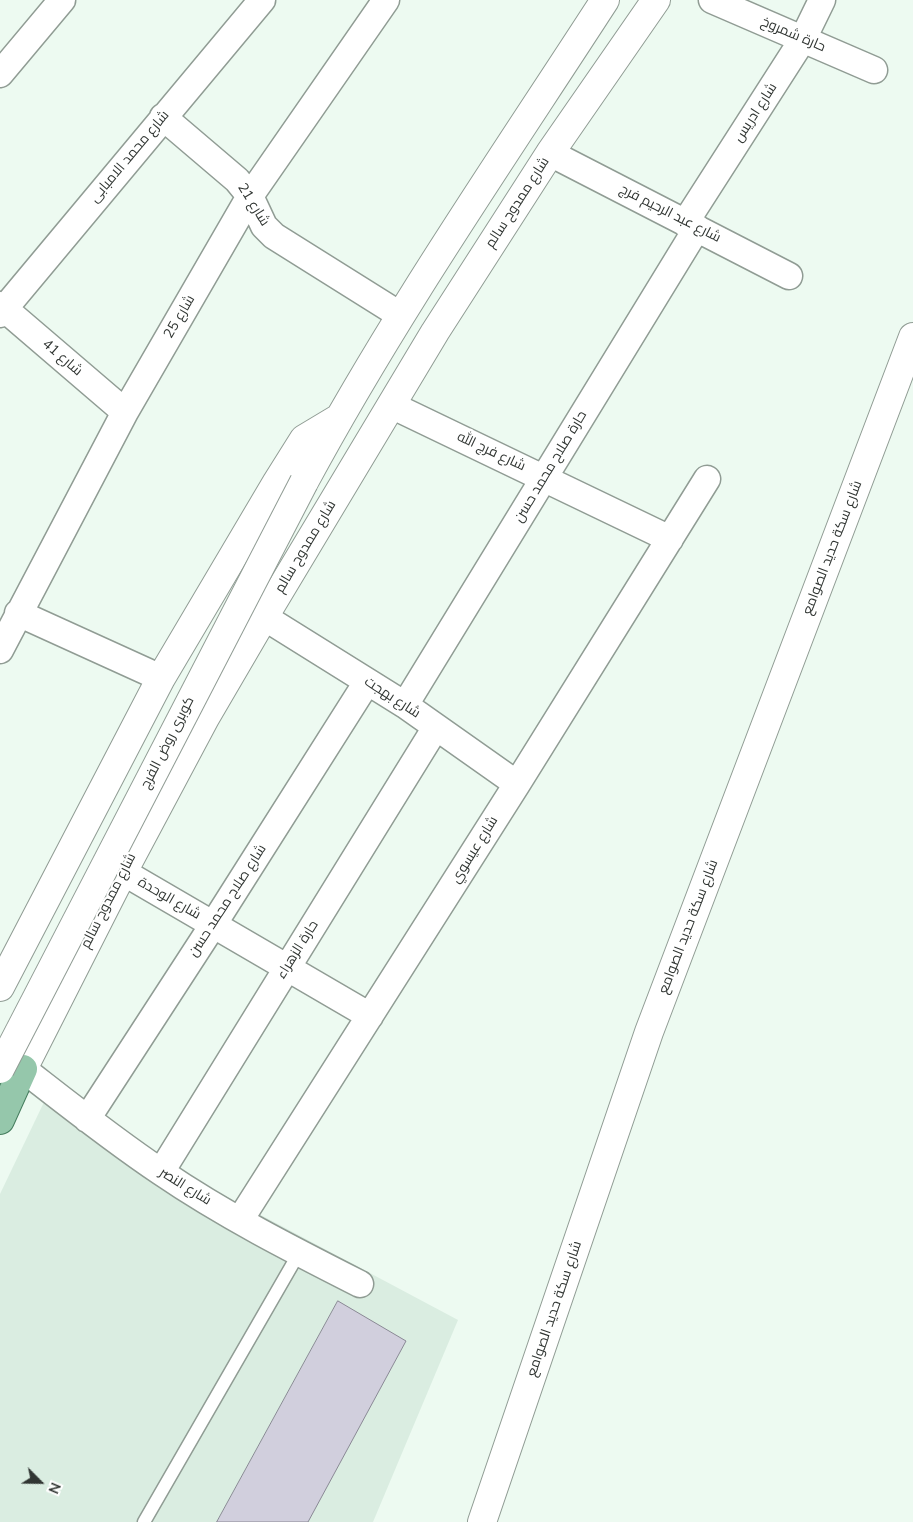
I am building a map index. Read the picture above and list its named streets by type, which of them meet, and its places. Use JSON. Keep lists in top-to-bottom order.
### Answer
{
  "streets": {
    "main road": [
      "شارع ممدوح سالم",
      "شارع سكة حديد الصوامع",
      "كوبرى روض الفرج",
      "شارع النصر"
    ],
    "street": [
      "حارة شمروخ",
      "شارع ادريس",
      "شارع محمد الامبابى",
      "شارع 21",
      "شارع عبد الرحيم فرج",
      "شارع 25",
      "شارع 41",
      "شارع فرج الله",
      "حارة صلاح محمد حسن",
      "شارع بهجت",
      "شارع عيسوي",
      "شارع الوحدة",
      "شارع صلاح محمد حسن",
      "حارة الزهراء"
    ]
  },
  "crossings": [
    ["حارة شمروخ", "شارع ادريس"],
    ["شارع ادريس", "شارع عبد الرحيم فرج"],
    ["شارع ادريس", "حارة صلاح محمد حسن"],
    ["شارع محمد الامبابى", "شارع 21"],
    ["شارع محمد الامبابى", "شارع 41"],
    ["شارع ممدوح سالم", "شارع عبد الرحيم فرج"],
    ["شارع ممدوح سالم", "شارع فرج الله"],
    ["شارع ممدوح سالم", "شارع بهجت"],
    ["شارع ممدوح سالم", "كوبرى روض الفرج"],
    ["شارع ممدوح سالم", "شارع الوحدة"],
    ["شارع ممدوح سالم", "شارع النصر"],
    ["شارع 21", "شارع 25"],
    ["شارع عبد الرحيم فرج", "حارة صلاح محمد حسن"],
    ["شارع 25", "شارع 41"],
    ["شارع فرج الله", "حارة صلاح محمد حسن"],
    ["شارع فرج الله", "شارع عيسوي"],
    ["حارة صلاح محمد حسن", "شارع بهجت"],
    ["شارع بهجت", "شارع عيسوي"],
    ["شارع بهجت", "شارع صلاح محمد حسن"],
    ["شارع بهجت", "حارة الزهراء"],
    ["كوبرى روض الفرج", "شارع النصر"],
    ["شارع عيسوي", "شارع الوحدة"],
    ["شارع عيسوي", "شارع النصر"],
    ["شارع الوحدة", "شارع صلاح محمد حسن"],
    ["شارع الوحدة", "حارة الزهراء"],
    ["شارع صلاح محمد حسن", "شارع النصر"],
    ["حارة الزهراء", "شارع النصر"]
  ],
  "north": "bottom right"
}
